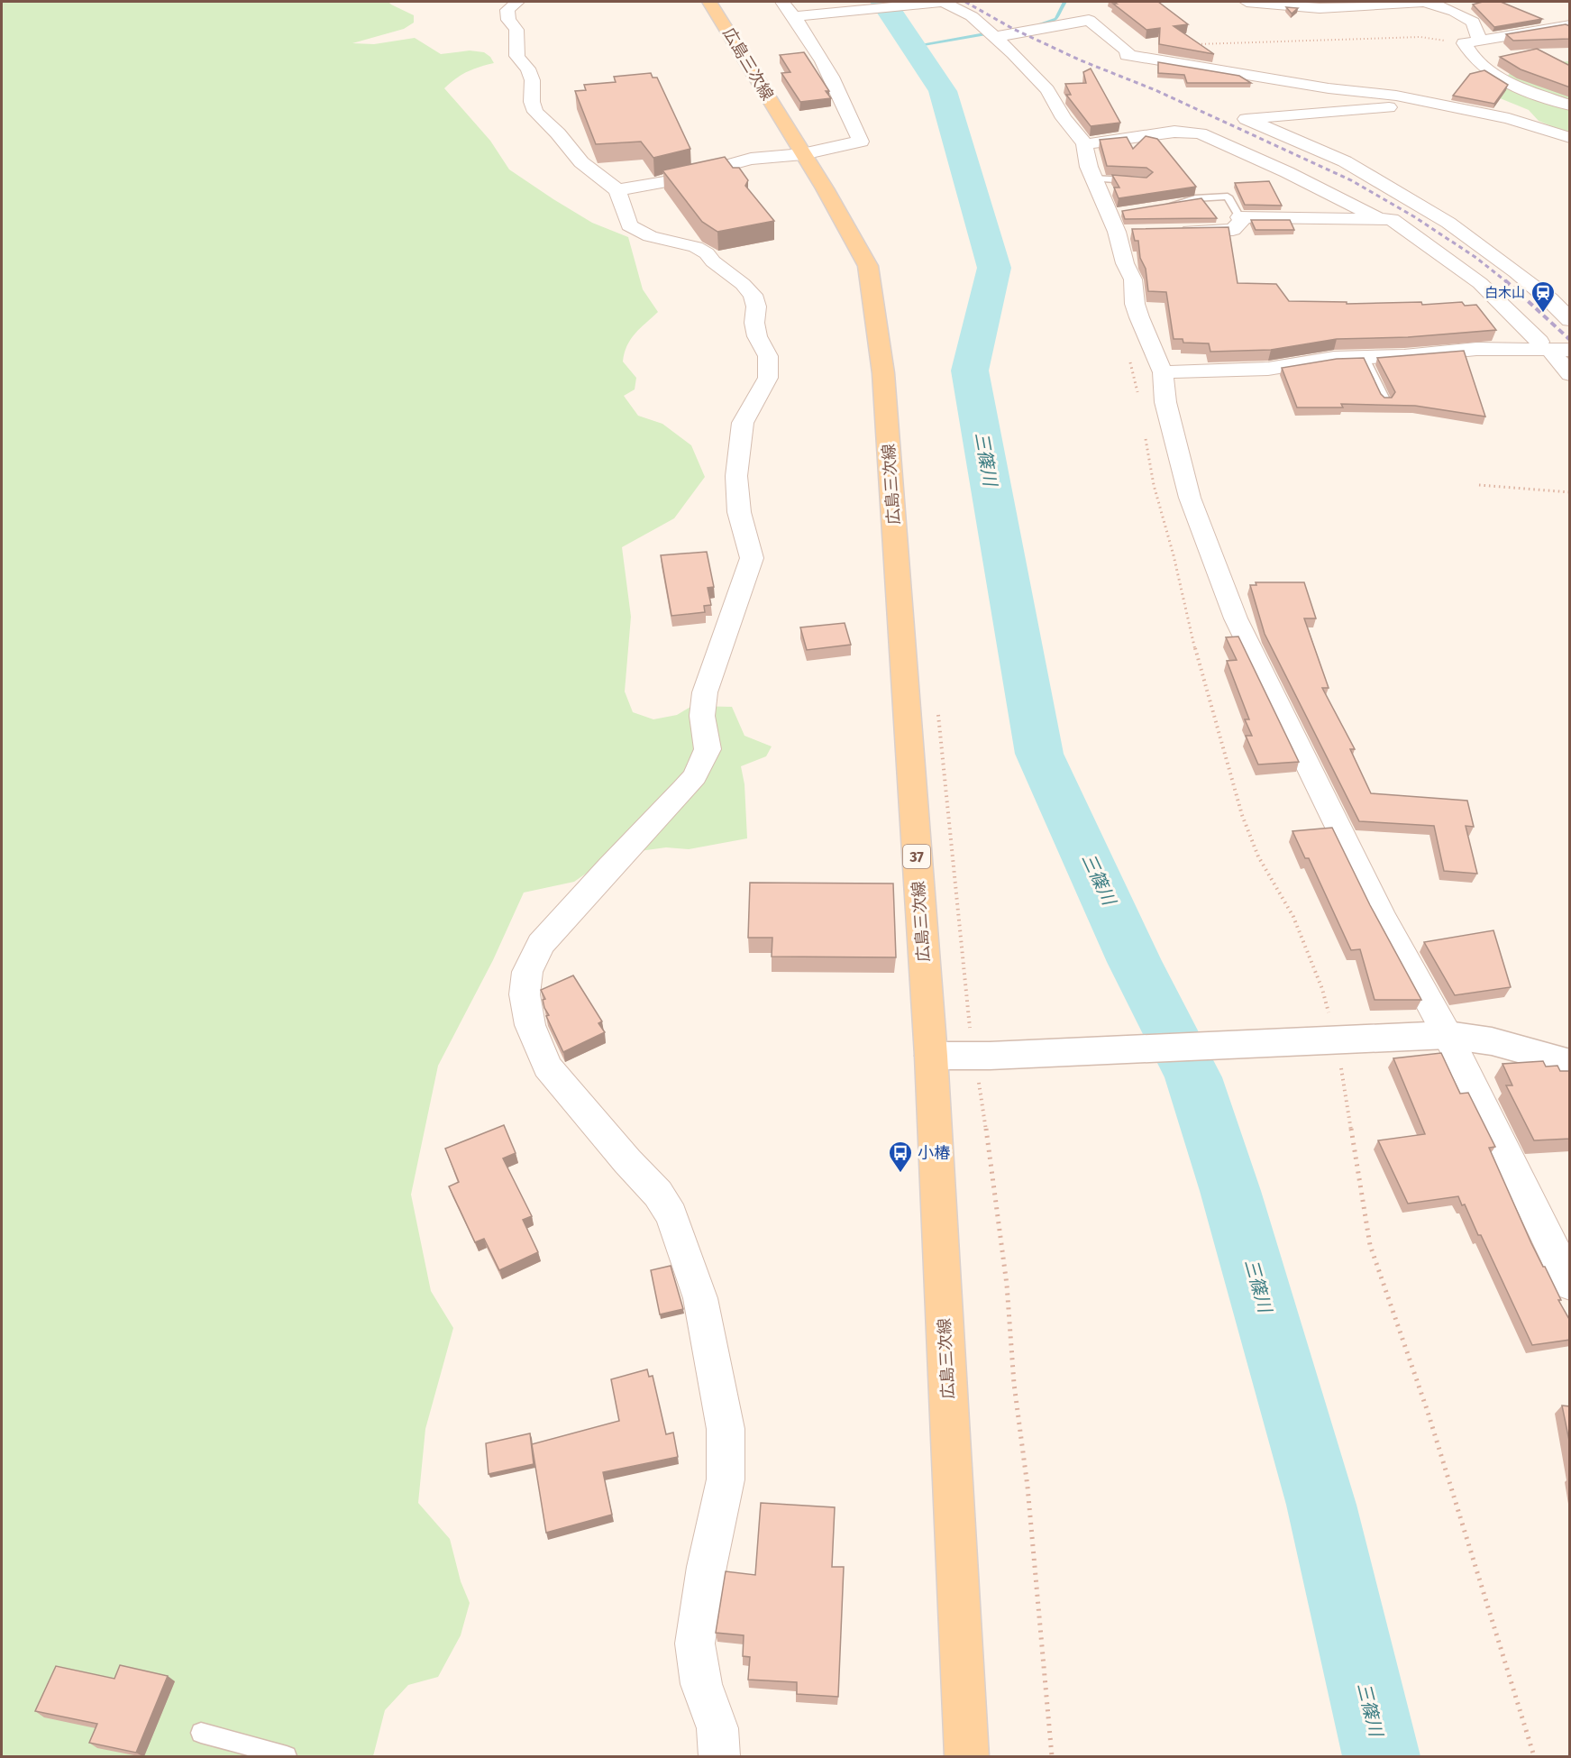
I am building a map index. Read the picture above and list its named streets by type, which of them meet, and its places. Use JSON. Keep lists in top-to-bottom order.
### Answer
{
  "streets": {
    "main road": ["広島三次線", "37"]
  },
  "water": ["三篠川"],
  "places": {
    "station": ["白木山"],
    "bus stop": ["小椿"]
  }
}
